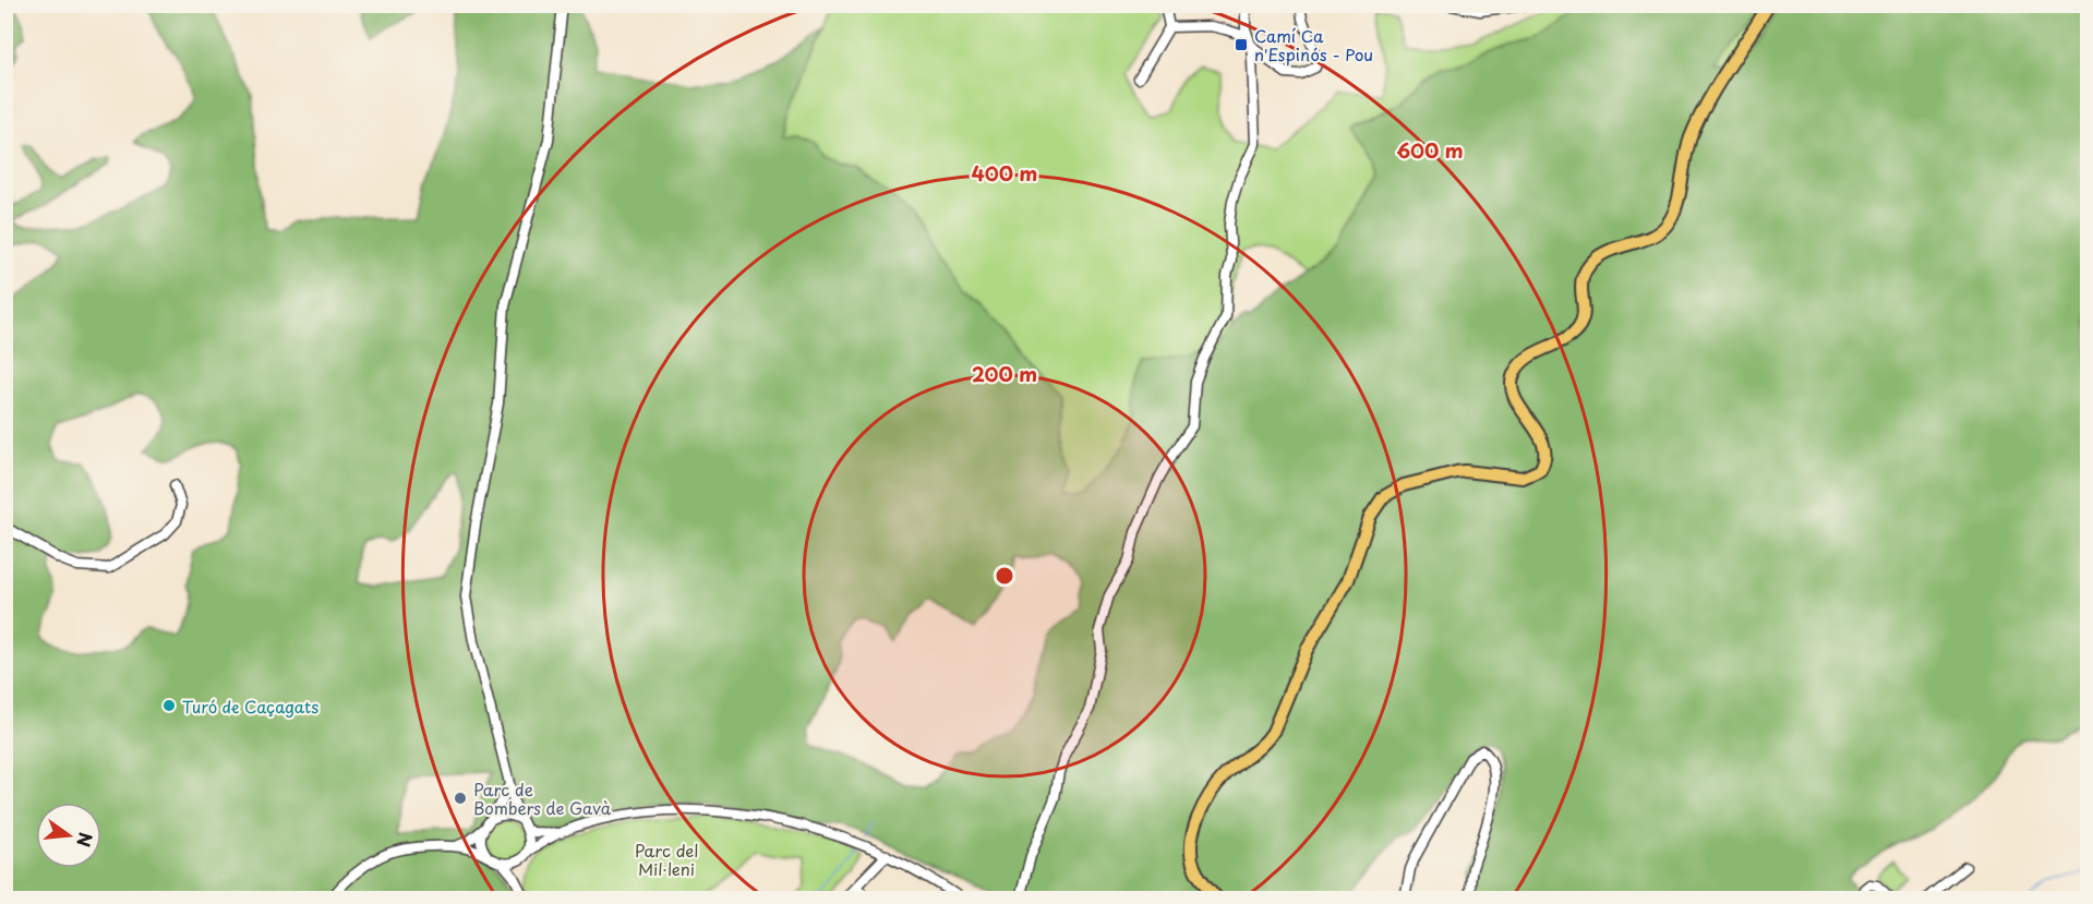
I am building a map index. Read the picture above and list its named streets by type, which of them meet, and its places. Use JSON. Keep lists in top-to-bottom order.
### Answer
{
  "parks": ["Parc del Mil·leni"],
  "places": {
    "transit": ["Camí Ca n'Espinós - Pou"],
    "other": ["Turó de Caçagats", "Parc de Bombers de Gavà"]
  },
  "north": "right",
  "rings": ["600 m", "400 m", "200 m"]
}
